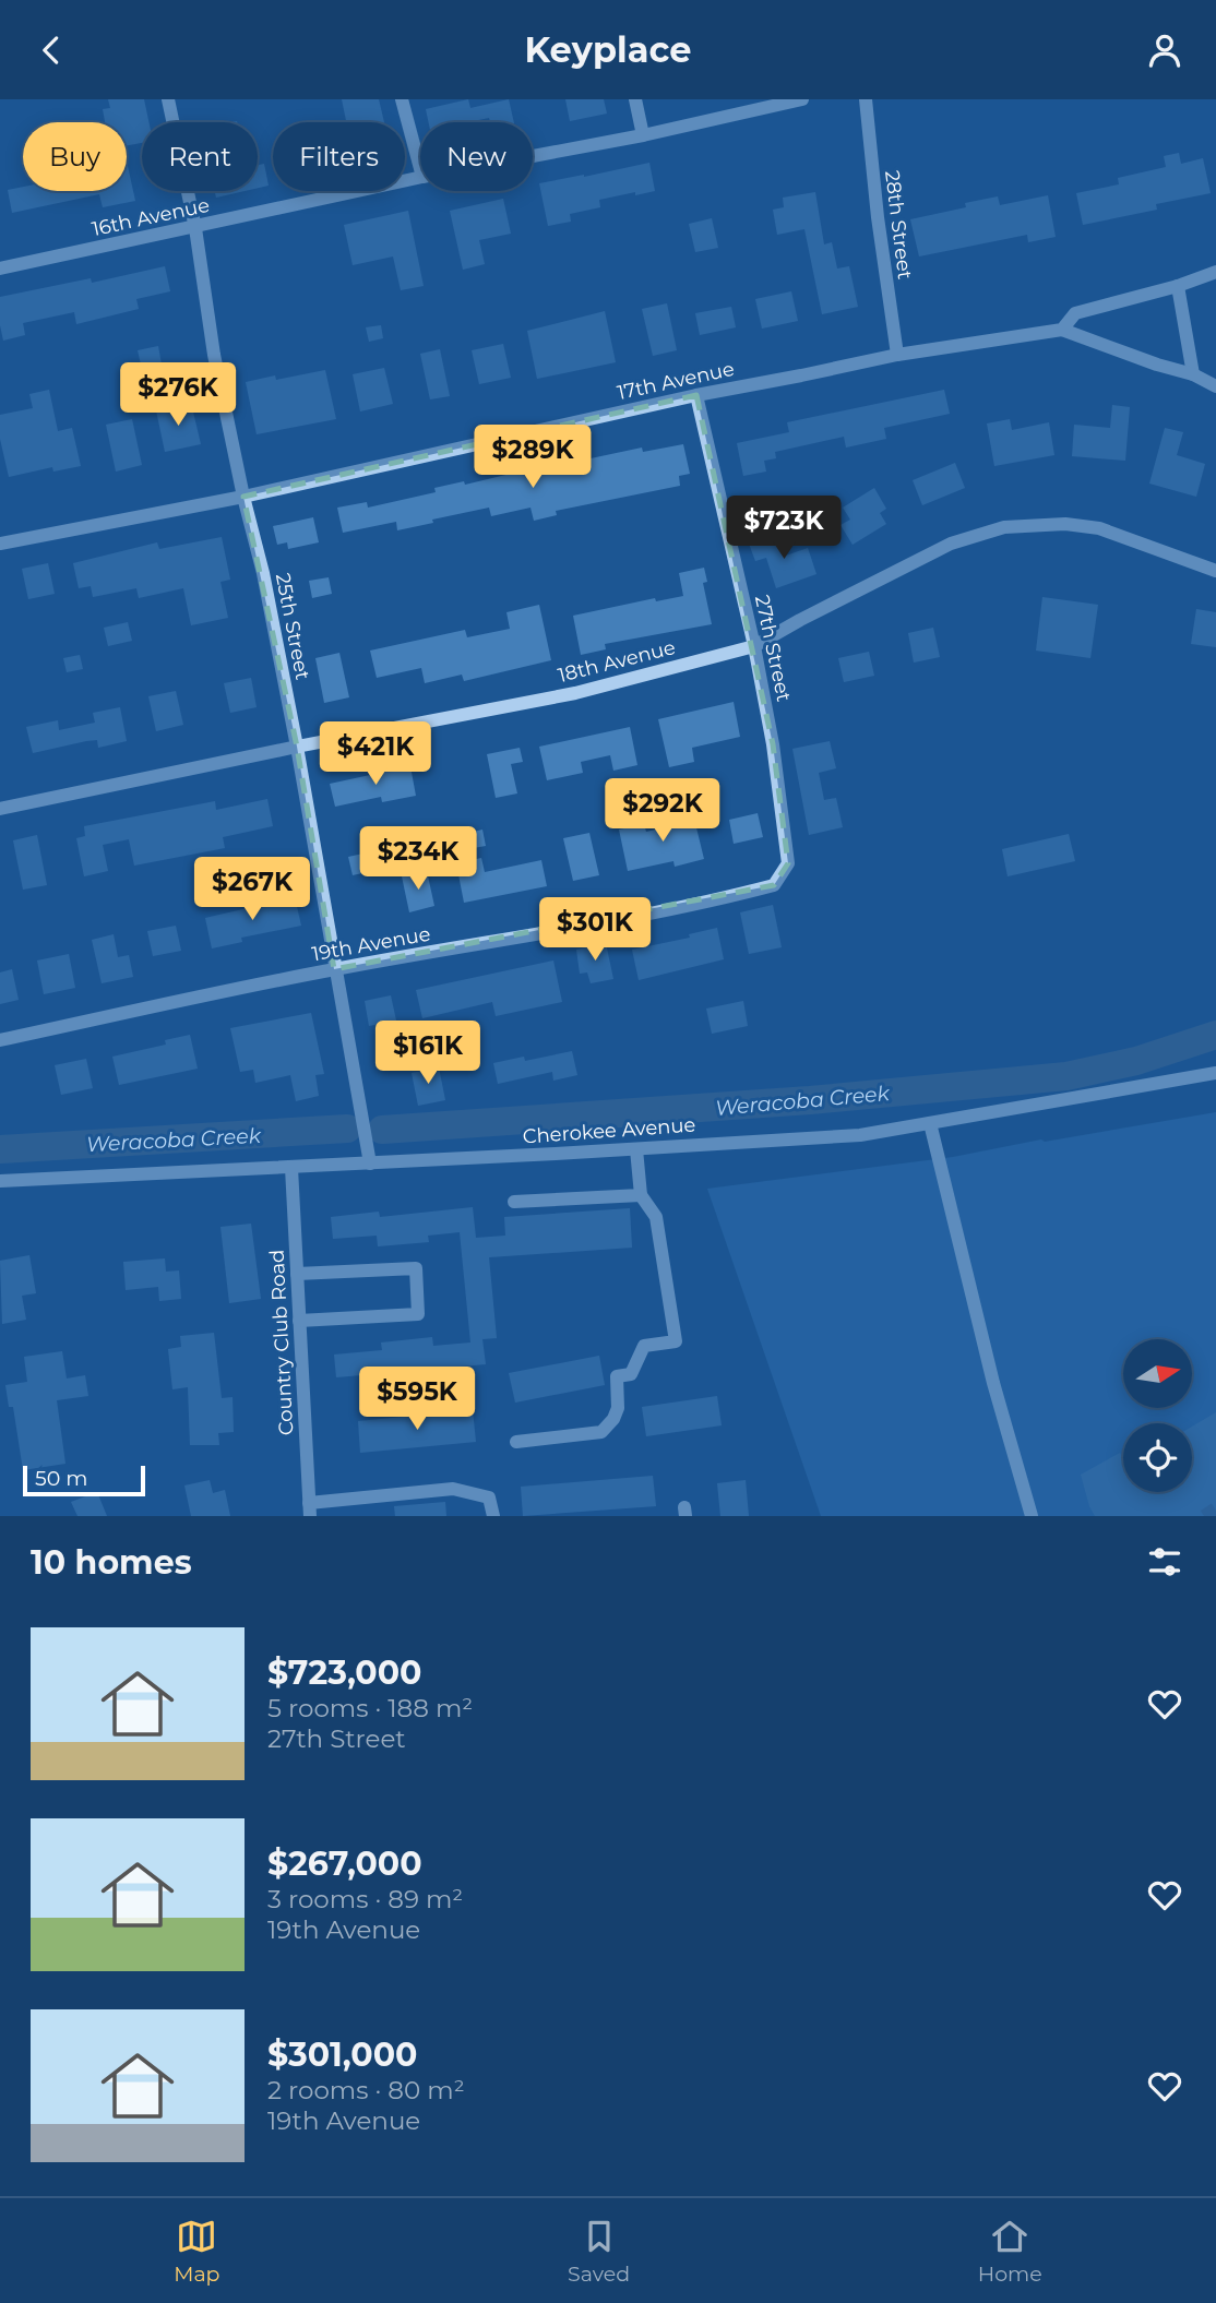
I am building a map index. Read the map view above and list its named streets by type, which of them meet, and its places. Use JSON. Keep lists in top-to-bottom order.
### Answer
{
  "streets": {
    "street": [
      "16th Avenue",
      "28th Street",
      "17th Avenue",
      "25th Street",
      "27th Street",
      "18th Avenue",
      "19th Avenue",
      "Cherokee Avenue",
      "Country Club Road"
    ]
  },
  "crossings": [
    ["16th Avenue", "25th Street"],
    ["28th Street", "17th Avenue"],
    ["17th Avenue", "25th Street"],
    ["17th Avenue", "27th Street"],
    ["25th Street", "18th Avenue"],
    ["25th Street", "19th Avenue"],
    ["25th Street", "Cherokee Avenue"],
    ["27th Street", "18th Avenue"],
    ["27th Street", "19th Avenue"],
    ["Cherokee Avenue", "Country Club Road"]
  ],
  "water": ["Weracoba Creek"],
  "scale_bar": "50 m",
  "north": "right",
  "page": {
    "header": "Keyplace",
    "chip": [
      "Buy",
      "Rent",
      "Filters",
      "New"
    ],
    "price": [
      "$276K",
      "$289K",
      "$723K",
      "$421K",
      "$292K",
      "$234K",
      "$267K",
      "$301K",
      "$161K",
      "$595K"
    ],
    "scale": "50 m",
    "heading": "10 homes",
    "list": [
      {
        "name": "$723,000",
        "note": "5 rooms · 188 m² · 27th Street"
      },
      {
        "name": "$267,000",
        "note": "3 rooms · 89 m² · 19th Avenue"
      },
      {
        "name": "$301,000",
        "note": "2 rooms · 80 m² · 19th Avenue"
      }
    ],
    "tabs": ["Map", "Saved", "Home"]
  }
}
